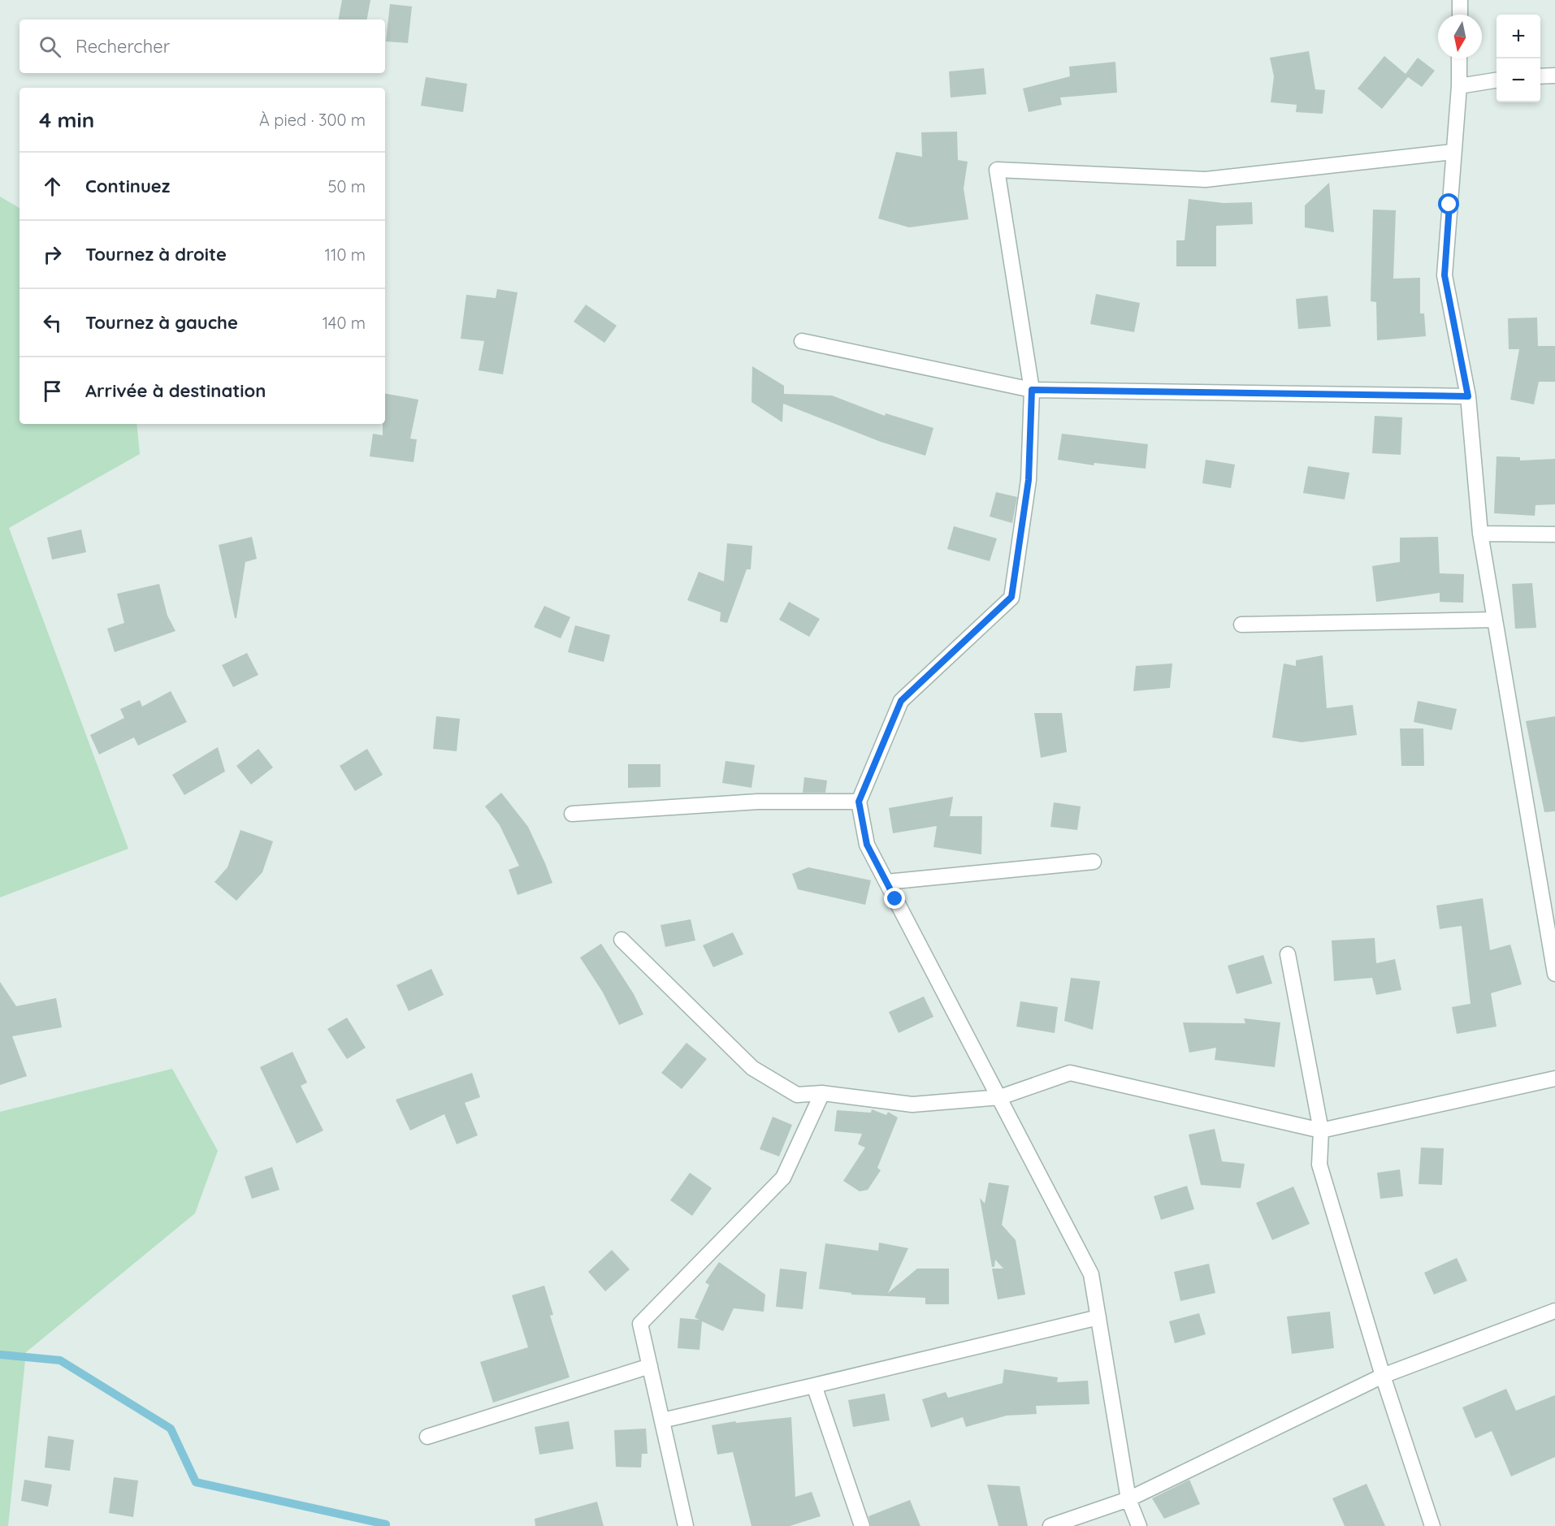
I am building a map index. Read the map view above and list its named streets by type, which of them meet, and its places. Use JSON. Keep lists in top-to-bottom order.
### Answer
{
  "north": "bottom",
  "page": {
    "map_buttons": ["+", "−"],
    "search": "Rechercher",
    "heading": ["4 min", "À pied · 300 m"],
    "list": [
      ["Continuez", "50 m"],
      ["Tournez à droite", "110 m"],
      ["Tournez à gauche", "140 m"],
      "Arrivée à destination"
    ]
  }
}
